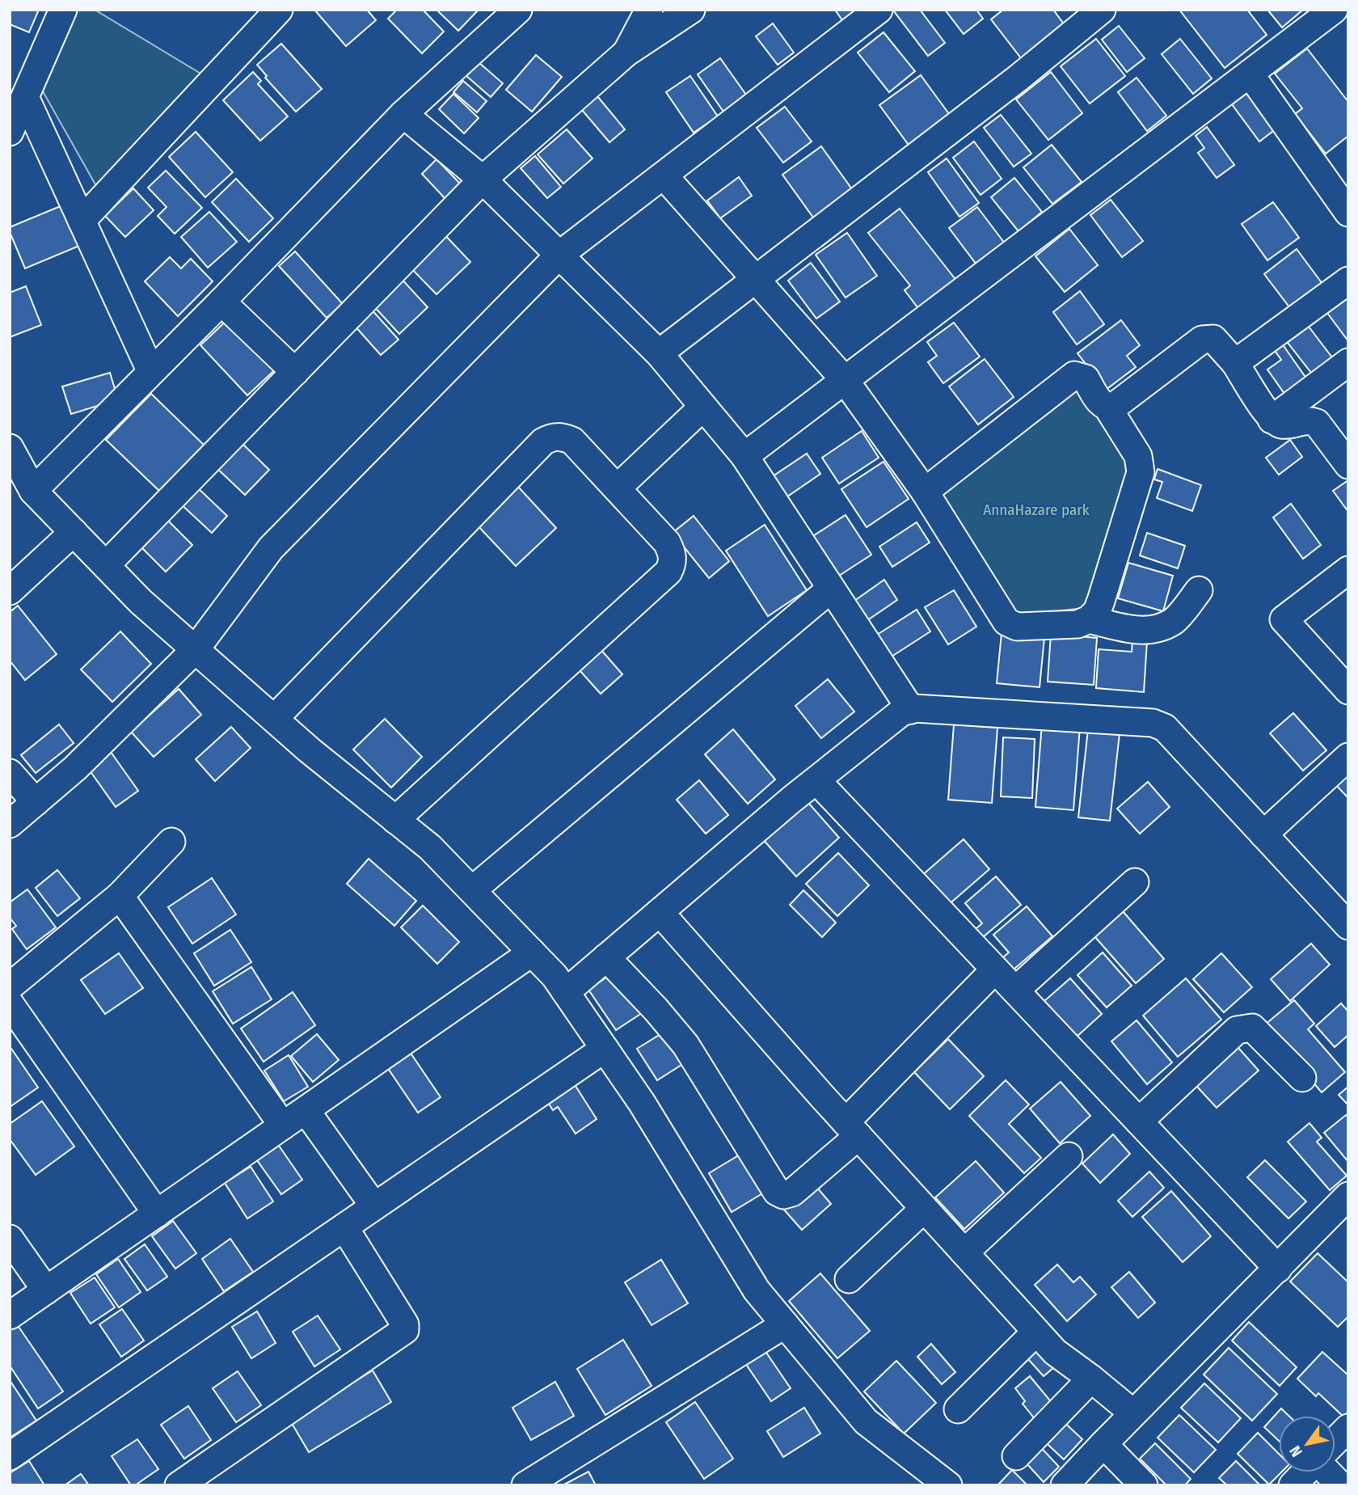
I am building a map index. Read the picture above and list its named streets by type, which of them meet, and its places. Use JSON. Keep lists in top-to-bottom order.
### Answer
{
  "parks": ["AnnaHazare park"],
  "north": "bottom left"
}
